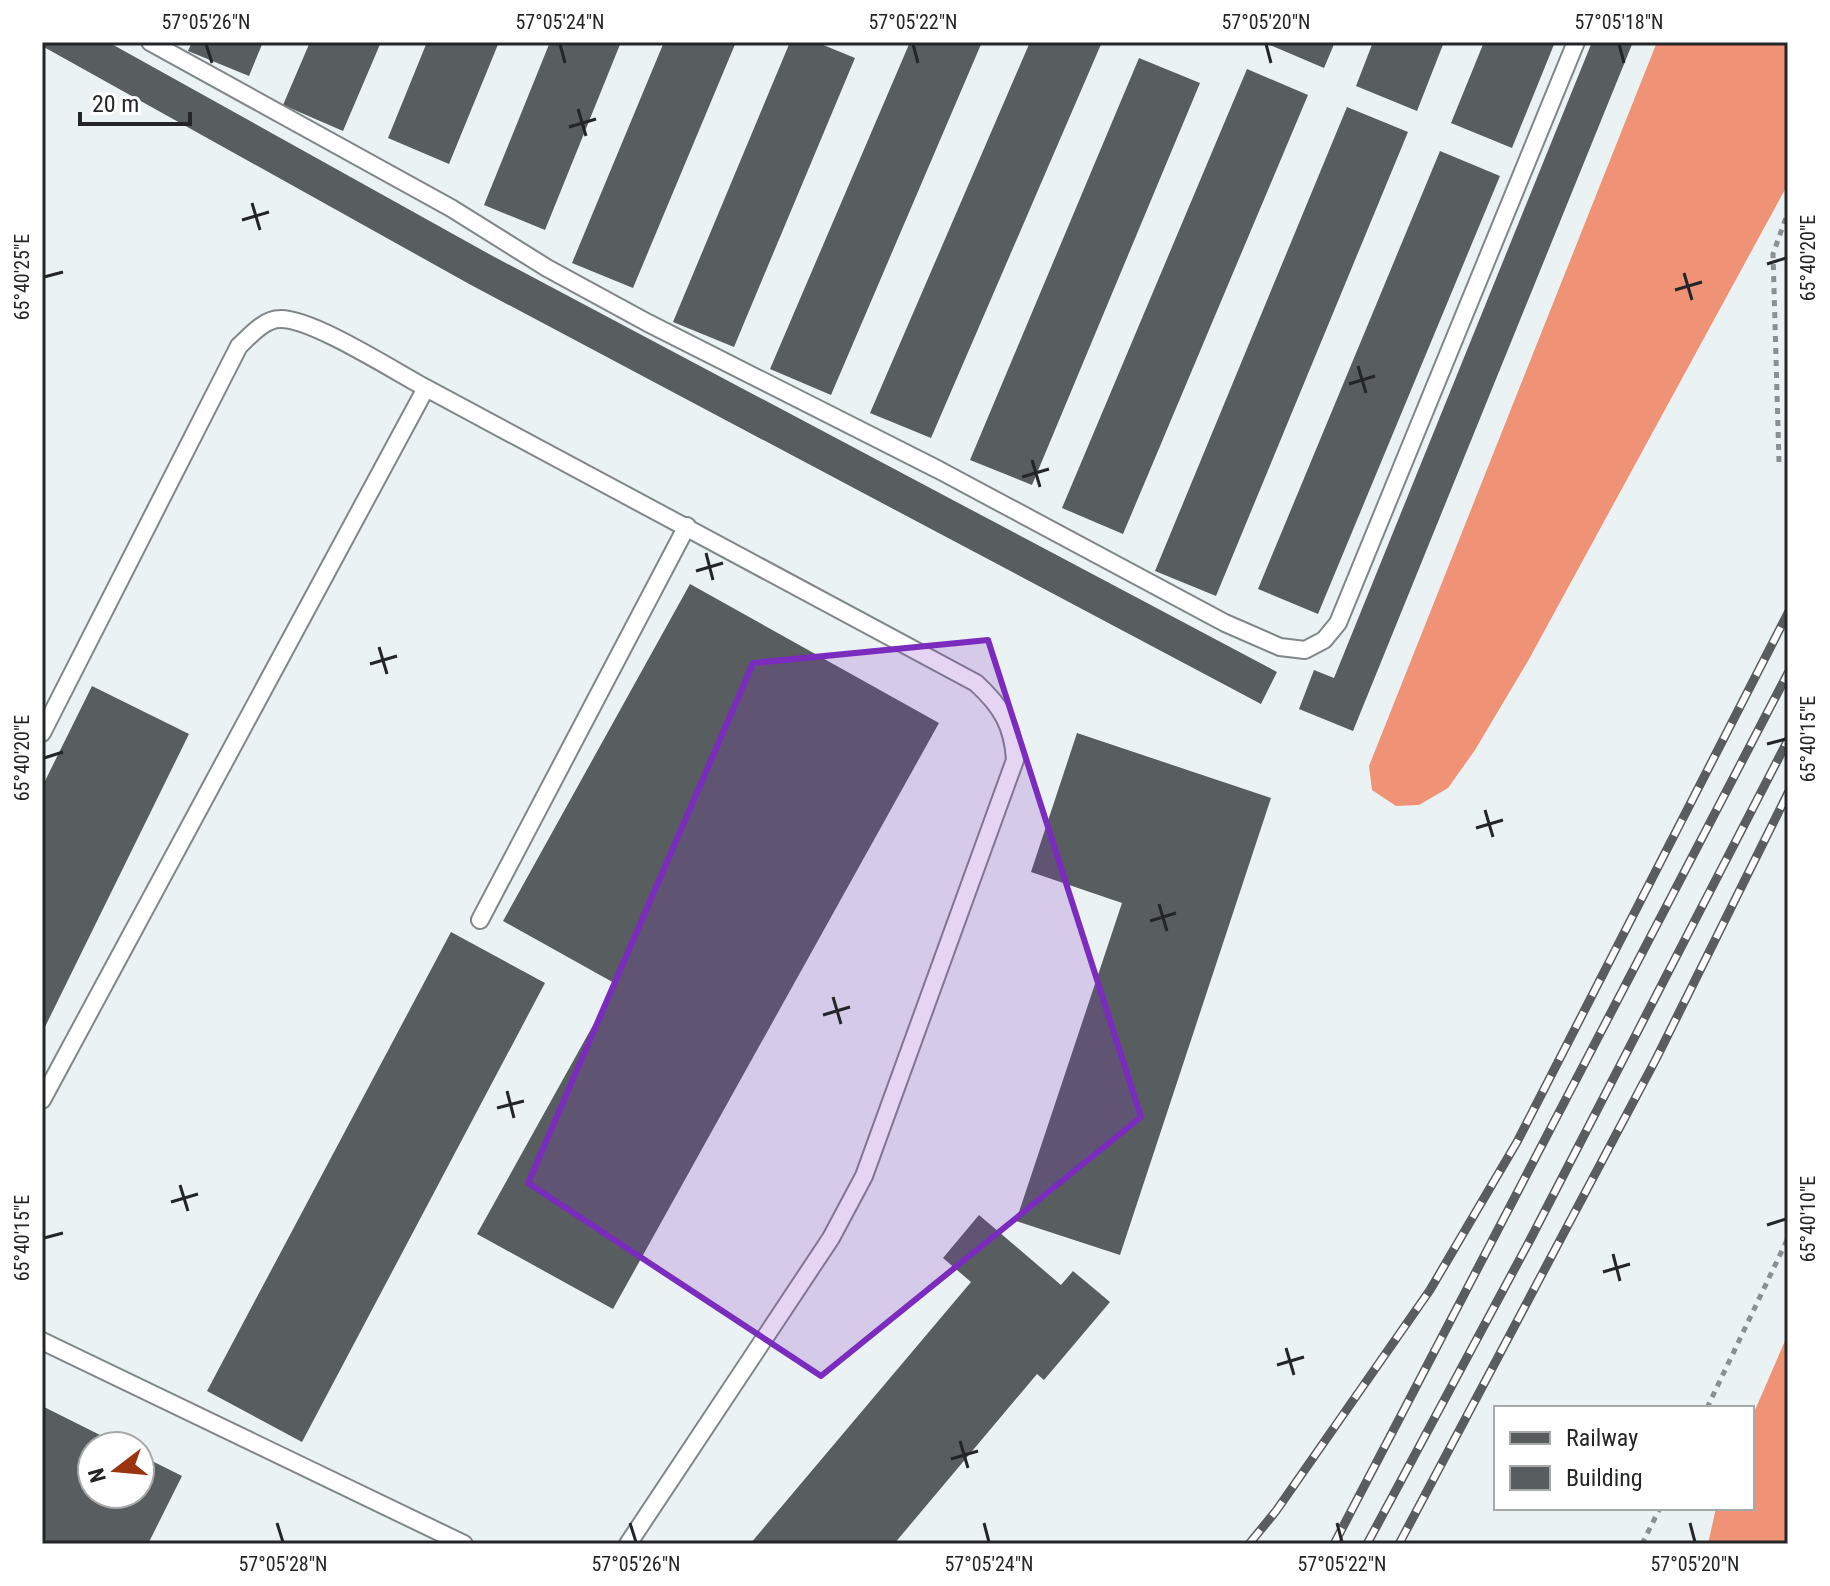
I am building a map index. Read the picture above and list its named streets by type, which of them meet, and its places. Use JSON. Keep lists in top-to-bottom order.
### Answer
{
  "legend": ["Railway", "Building"],
  "scale_bar": "20 m",
  "north": "left",
  "coordinates": [
    "57°05'26\"N",
    "57°05'24\"N",
    "57°05'22\"N",
    "57°05'20\"N",
    "57°05'18\"N",
    "65°40'20\"E",
    "65°40'25\"E",
    "65°40'15\"E",
    "65°40'10\"E",
    "57°05'28\"N"
  ]
}
